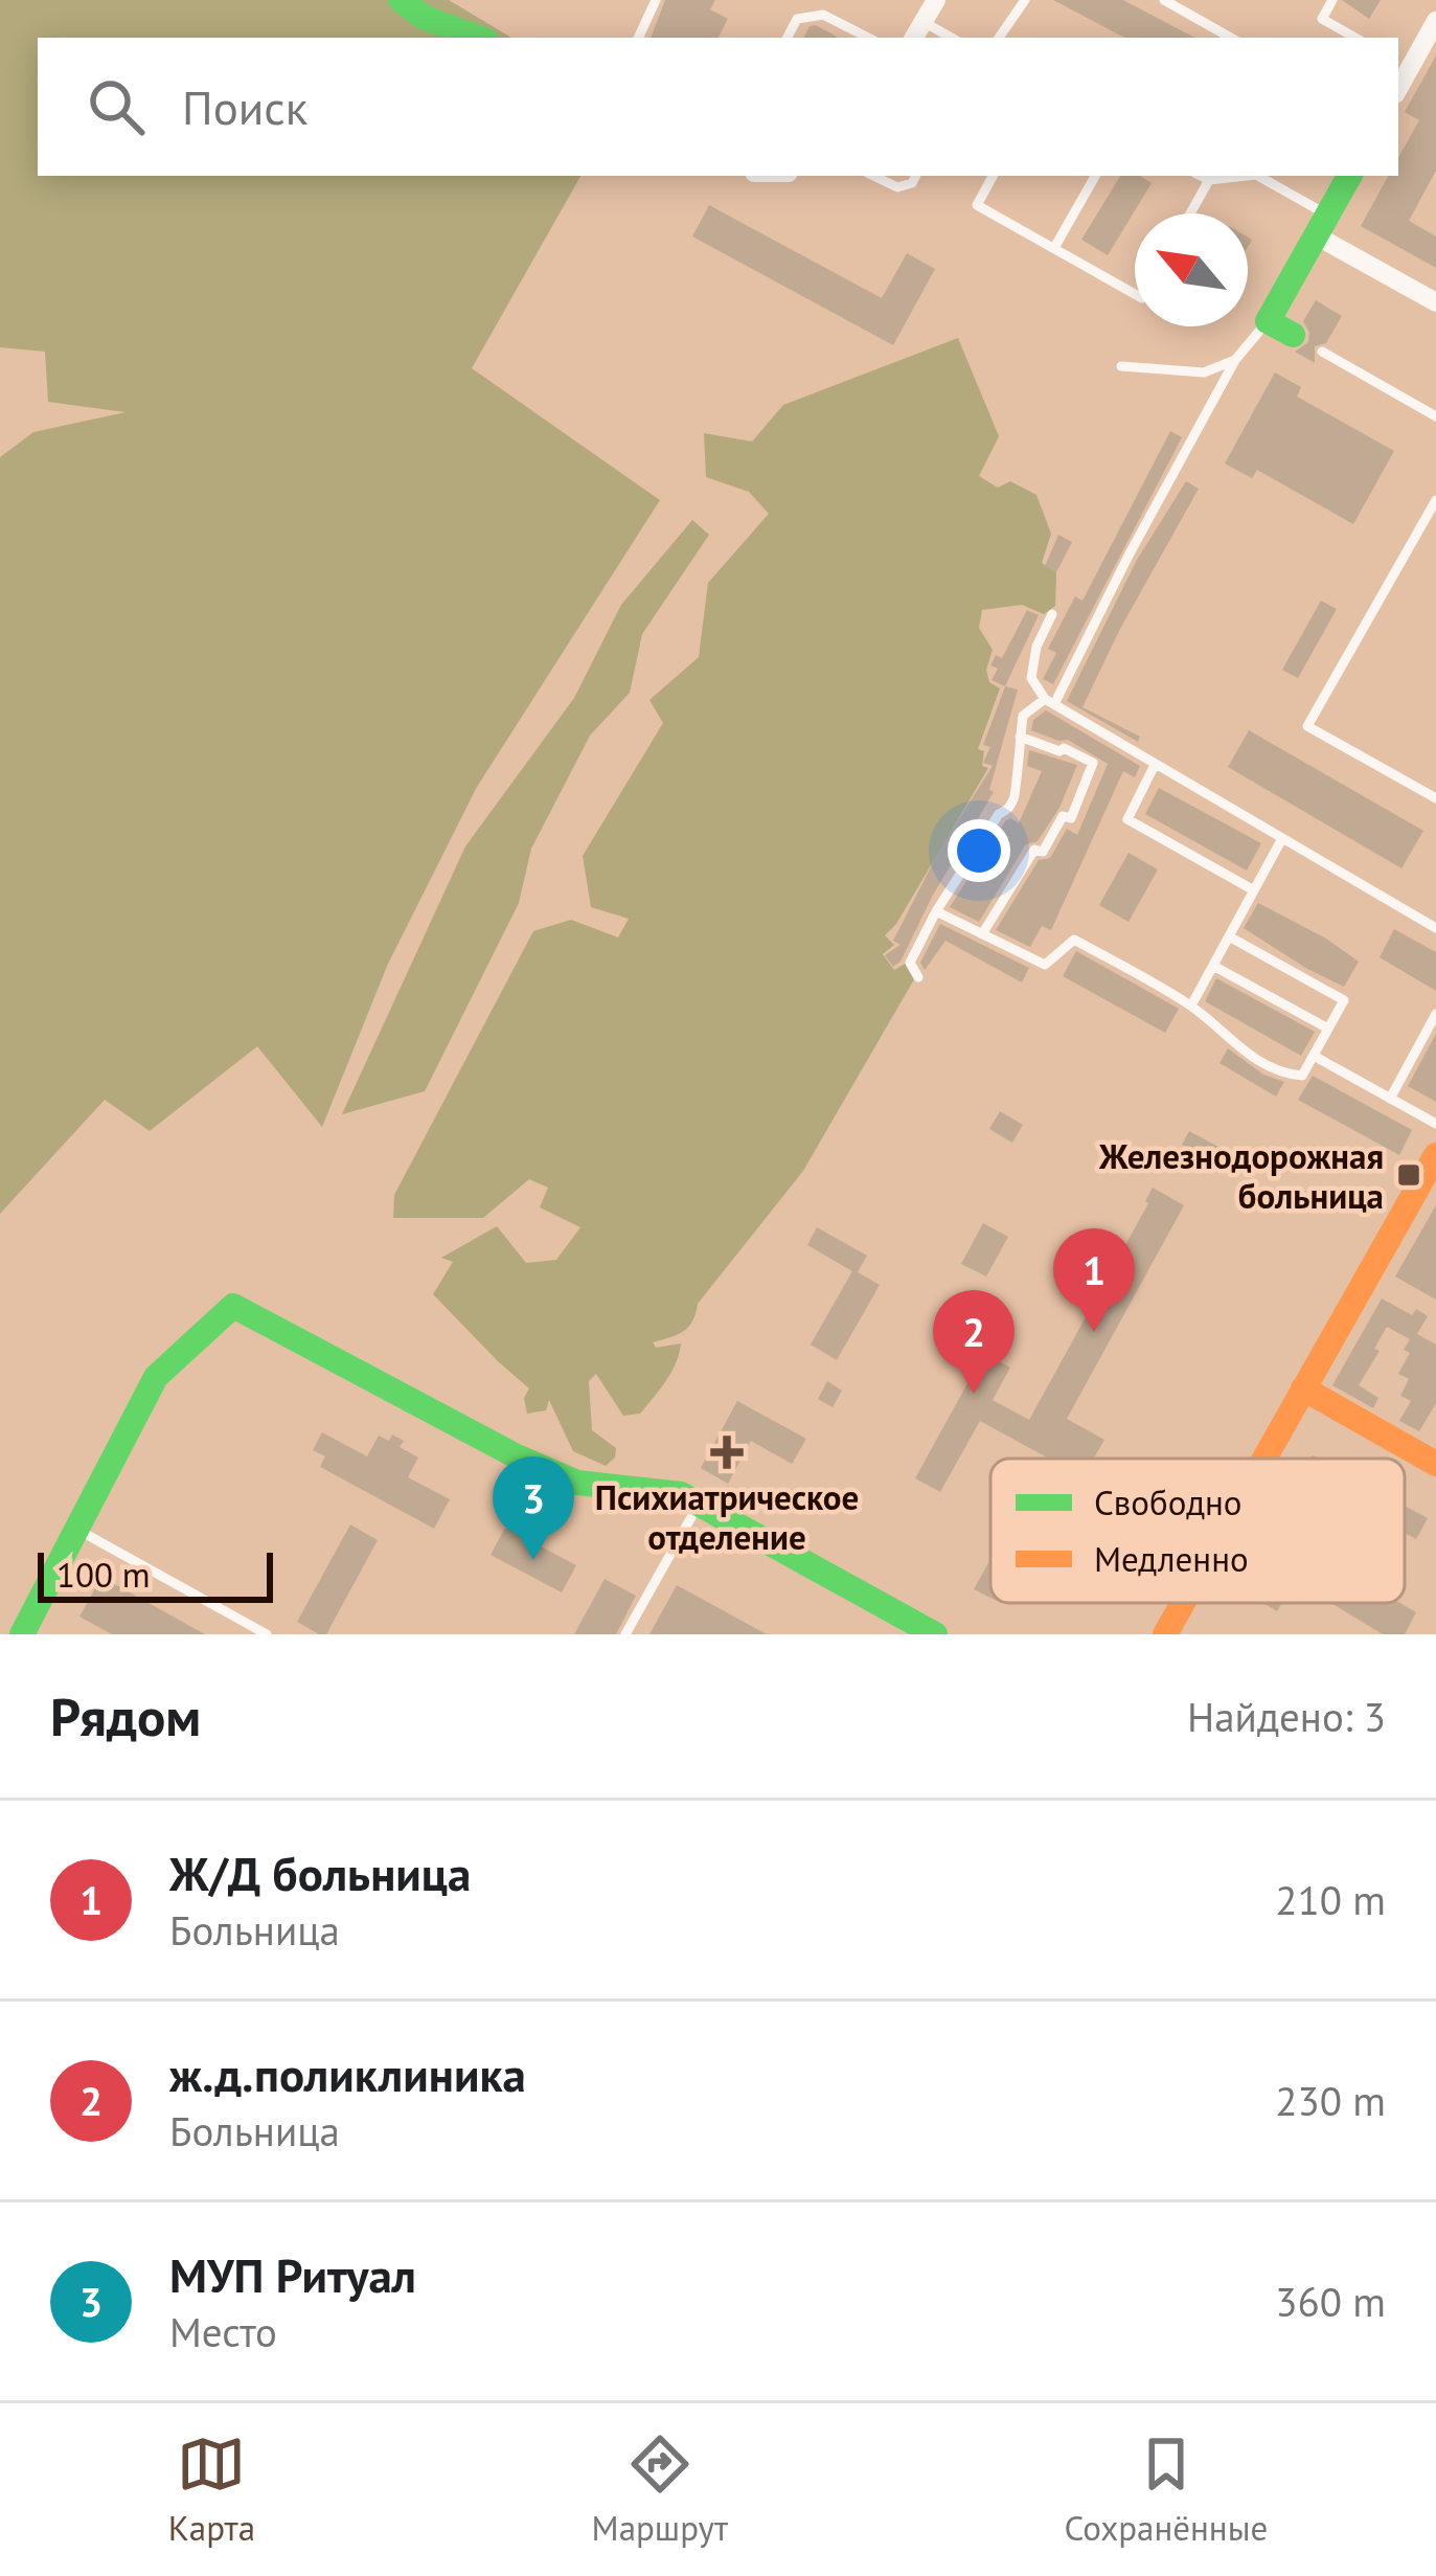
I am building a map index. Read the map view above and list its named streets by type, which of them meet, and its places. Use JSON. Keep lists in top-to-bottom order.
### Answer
{
  "places": {
    "transit": ["Железнодорожная больница"],
    "health": ["Психиатрическое отделение"]
  },
  "legend": ["Свободно", "Медленно"],
  "scale_bar": "100 m",
  "north": "top left",
  "page": {
    "search": "Поиск",
    "pins": ["1", "2", "3"],
    "scale": "100 m",
    "heading": ["Рядом", "Найдено: 3"],
    "list": [
      {
        "mark": "1",
        "name": "Ж/Д больница",
        "note": "Больница",
        "value": "210 m"
      },
      {
        "mark": "2",
        "name": "ж.д.поликлиника",
        "note": "Больница",
        "value": "230 m"
      },
      {
        "mark": "3",
        "name": "МУП Ритуал",
        "note": "Место",
        "value": "360 m"
      }
    ],
    "nav": ["Карта", "Маршрут", "Сохранённые"]
  }
}
